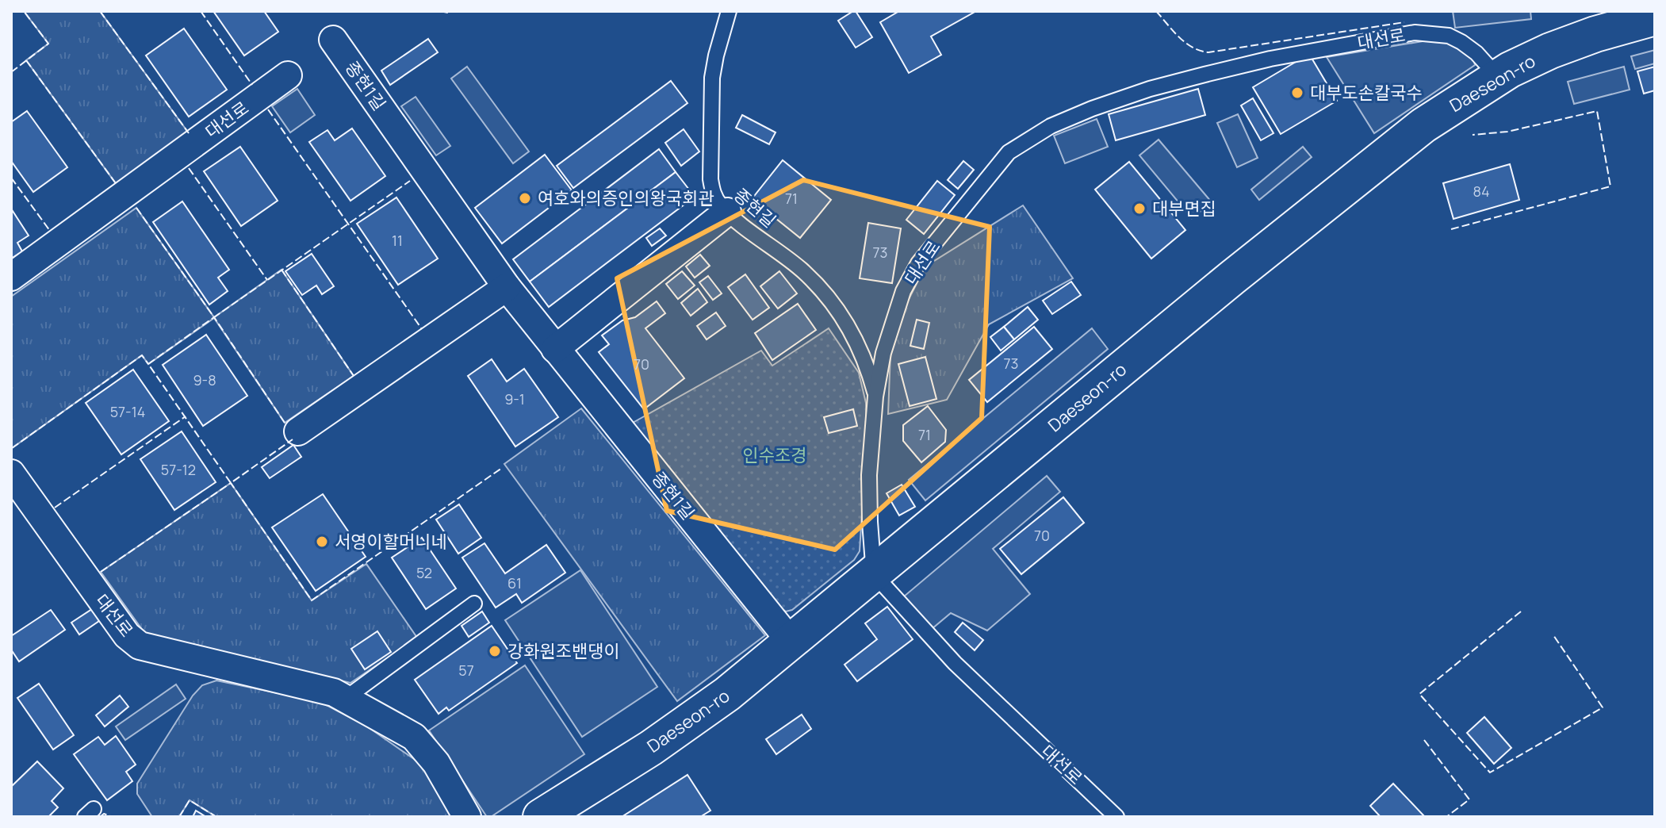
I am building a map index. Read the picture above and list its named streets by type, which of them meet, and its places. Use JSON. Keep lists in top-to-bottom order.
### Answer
{
  "streets": {
    "street": ["대선로", "Daeseon-ro", "종현1길"],
    "lane": ["종현길"]
  },
  "crossings": [
    ["대선로", "Daeseon-ro"],
    ["대선로", "종현길"],
    ["Daeseon-ro", "종현1길"]
  ],
  "parks": ["인수조경"],
  "places": [
    "대부도손칼국수",
    "여호와의증인의왕국회관",
    "대부면집",
    "서영이할머니네",
    "강화원조밴댕이"
  ],
  "house_numbers": [
    "84",
    "71",
    "11",
    "73",
    "73",
    "70",
    "9-8",
    "9-1",
    "57-14",
    "71",
    "57-12",
    "70",
    "52",
    "61",
    "57"
  ]
}
